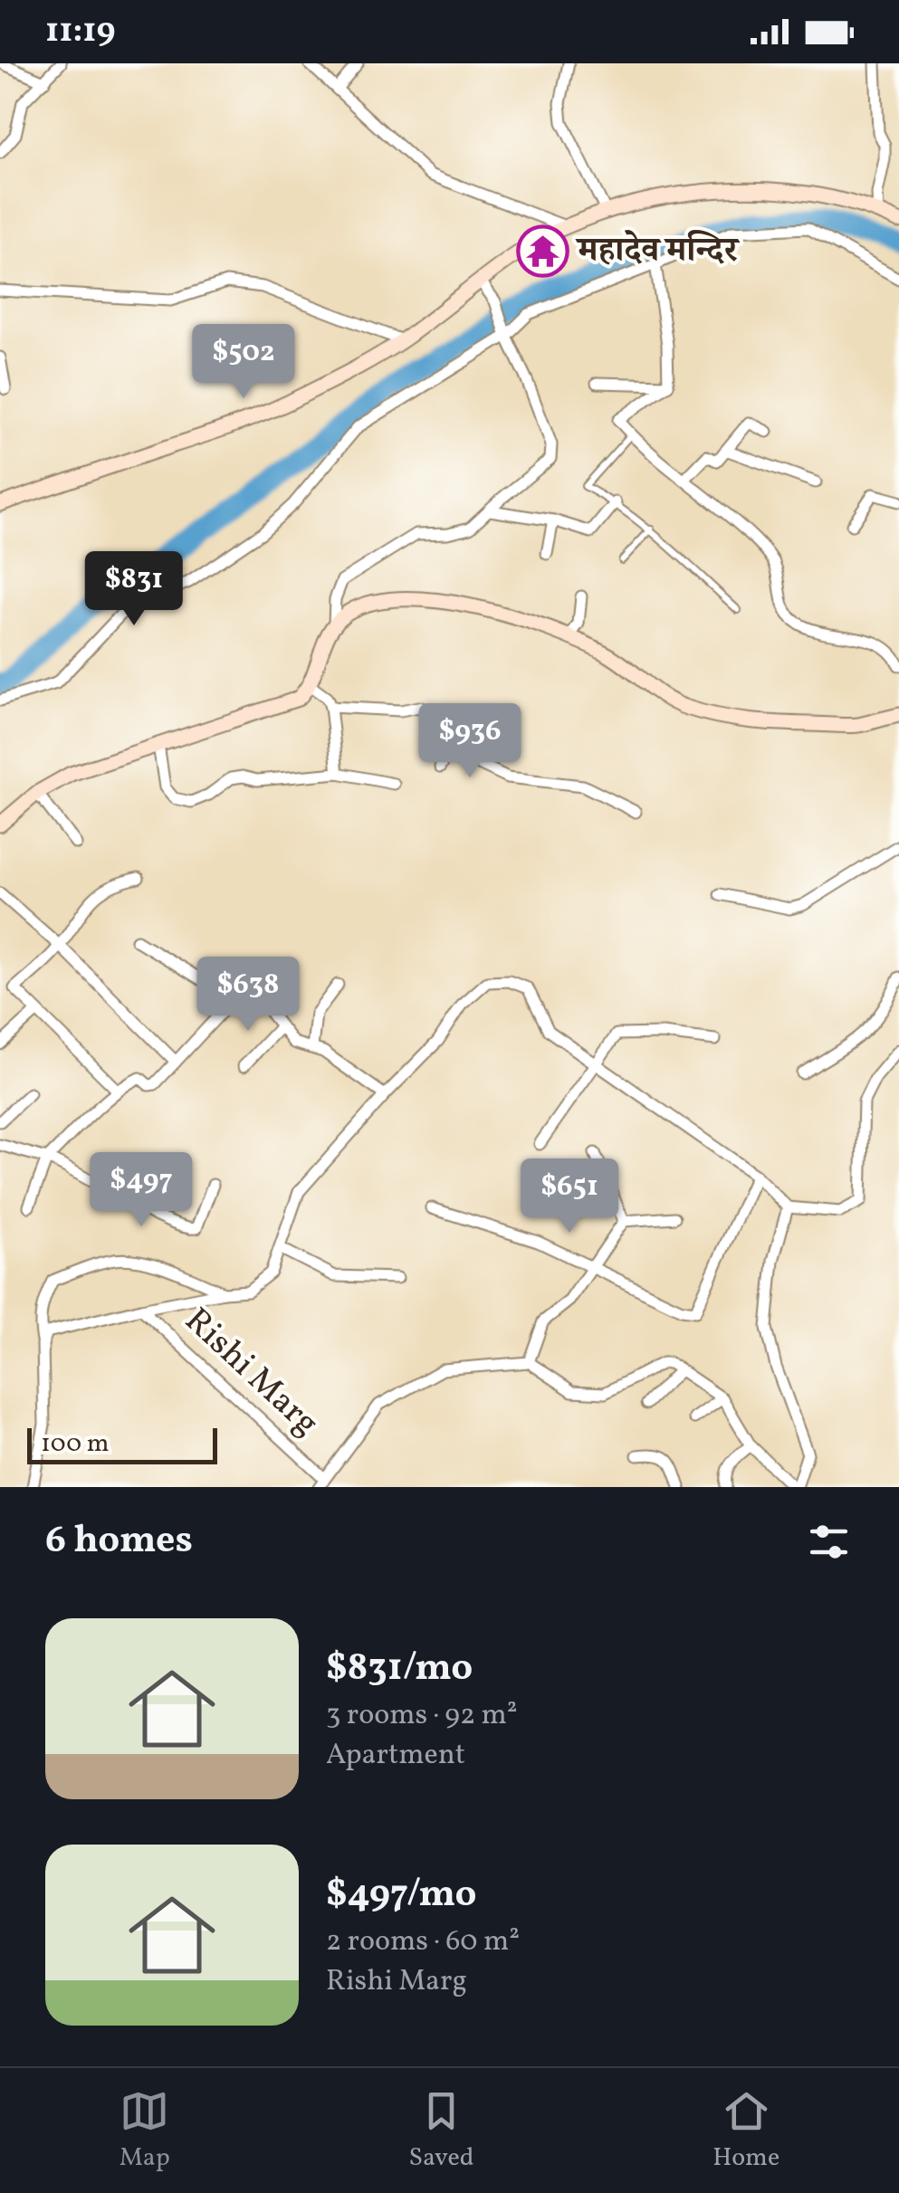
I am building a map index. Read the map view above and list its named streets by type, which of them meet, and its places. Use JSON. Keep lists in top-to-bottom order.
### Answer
{
  "streets": {
    "street": ["Rishi Marg"]
  },
  "places": {
    "temple": ["महादेव मन्दिर"]
  },
  "scale_bar": "100 m",
  "page": {
    "status": "11:19",
    "price": [
      "$502",
      "$831",
      "$936",
      "$638",
      "$497",
      "$651"
    ],
    "scale": "100 m",
    "heading": "6 homes",
    "list": [
      {
        "name": "$831/mo",
        "note": "3 rooms · 92 m² · Apartment"
      },
      {
        "name": "$497/mo",
        "note": "2 rooms · 60 m² · Rishi Marg"
      }
    ],
    "tabs": ["Map", "Saved", "Home"]
  }
}
